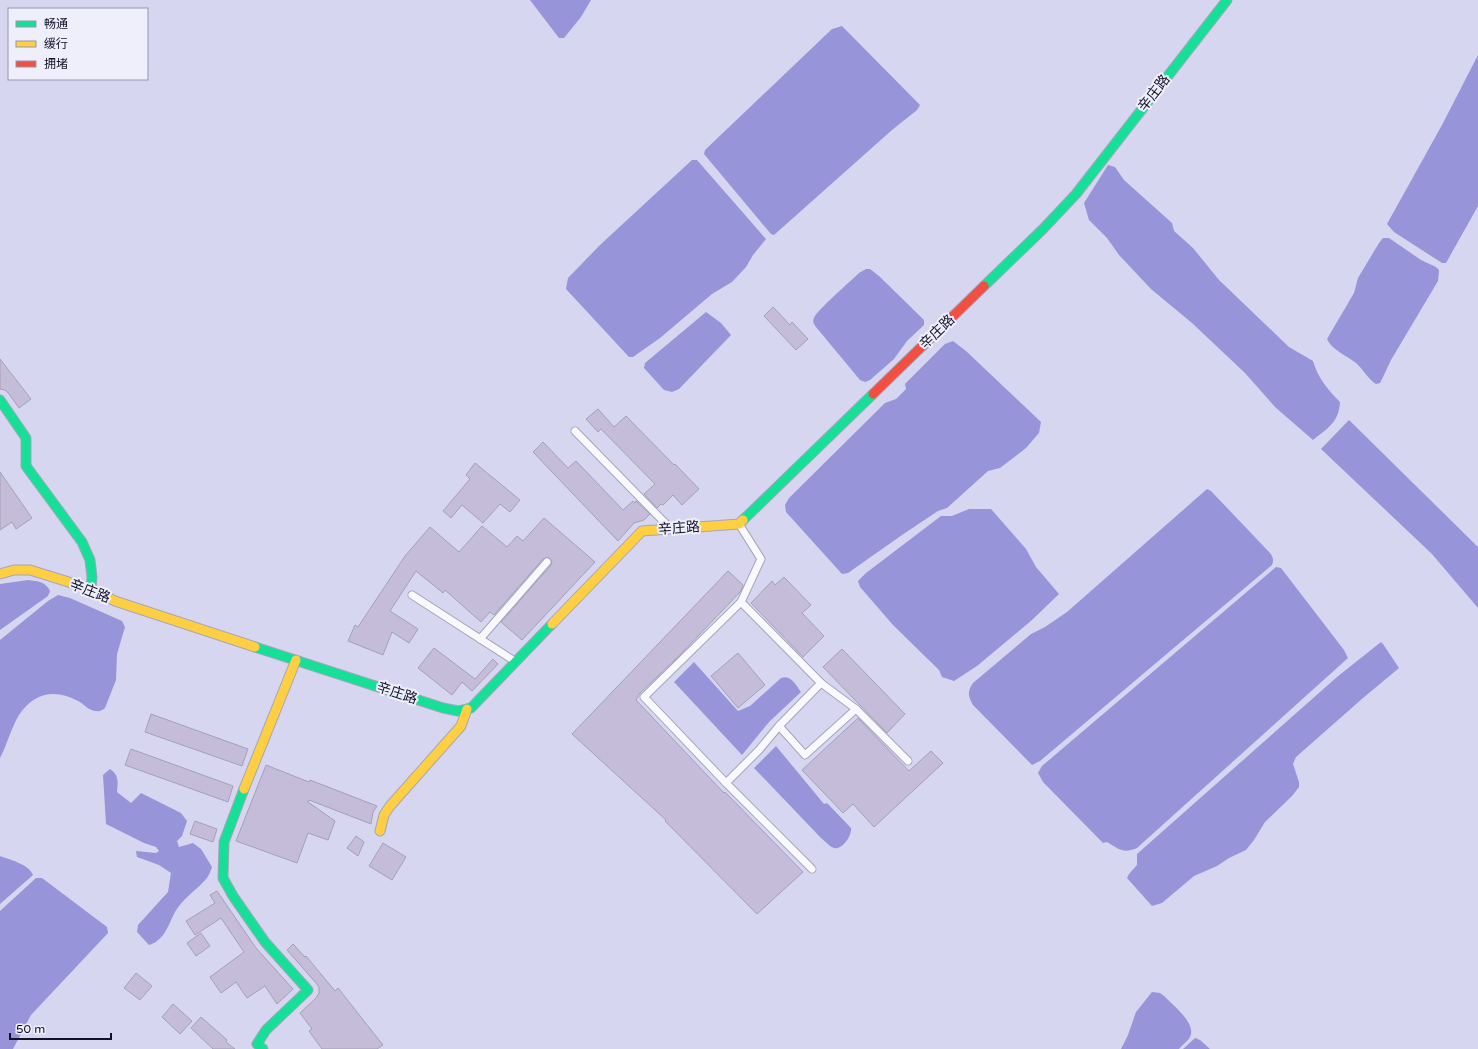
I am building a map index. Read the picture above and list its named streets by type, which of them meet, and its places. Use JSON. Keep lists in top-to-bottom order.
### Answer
{
  "streets": {
    "street": ["辛庄路"]
  },
  "legend": ["畅通", "缓行", "拥堵"],
  "scale_bar": "50 m"
}
